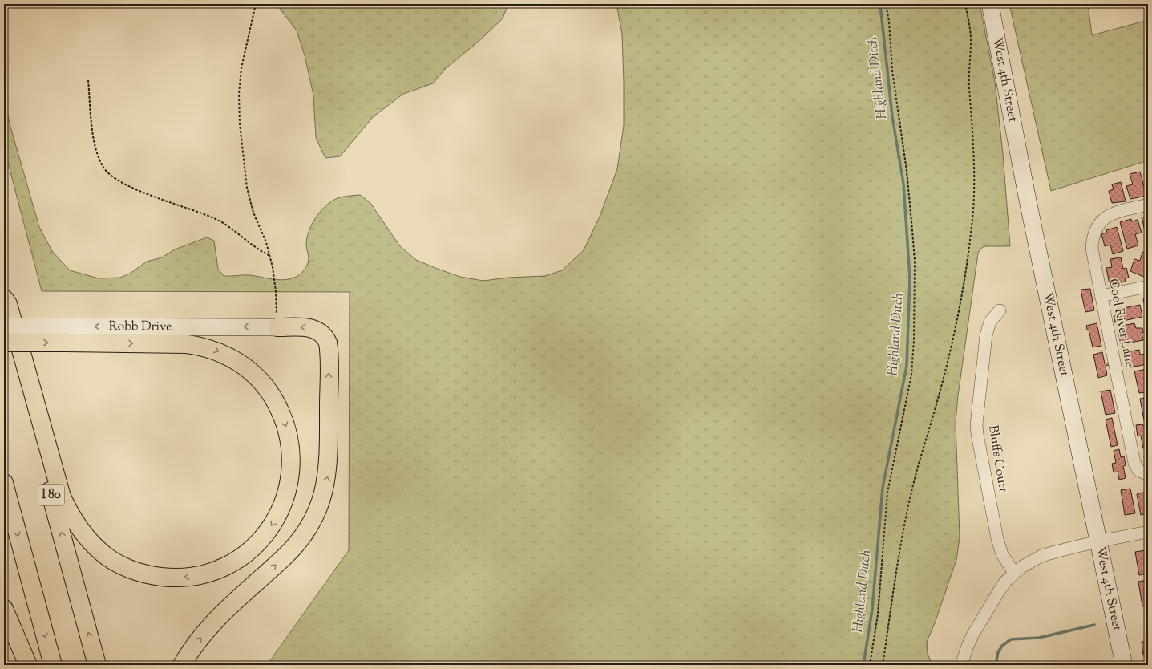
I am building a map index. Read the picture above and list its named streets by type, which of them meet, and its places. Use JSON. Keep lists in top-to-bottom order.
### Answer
{
  "streets": {
    "highway": ["I 80"],
    "main road": ["West 4th Street", "Robb Drive"],
    "street": ["Cool River Lane", "Bluffs Court"]
  },
  "crossings": [
    ["Robb Drive", "I 80"]
  ],
  "one_way": ["Robb Drive"],
  "water": ["Highland Ditch"]
}
